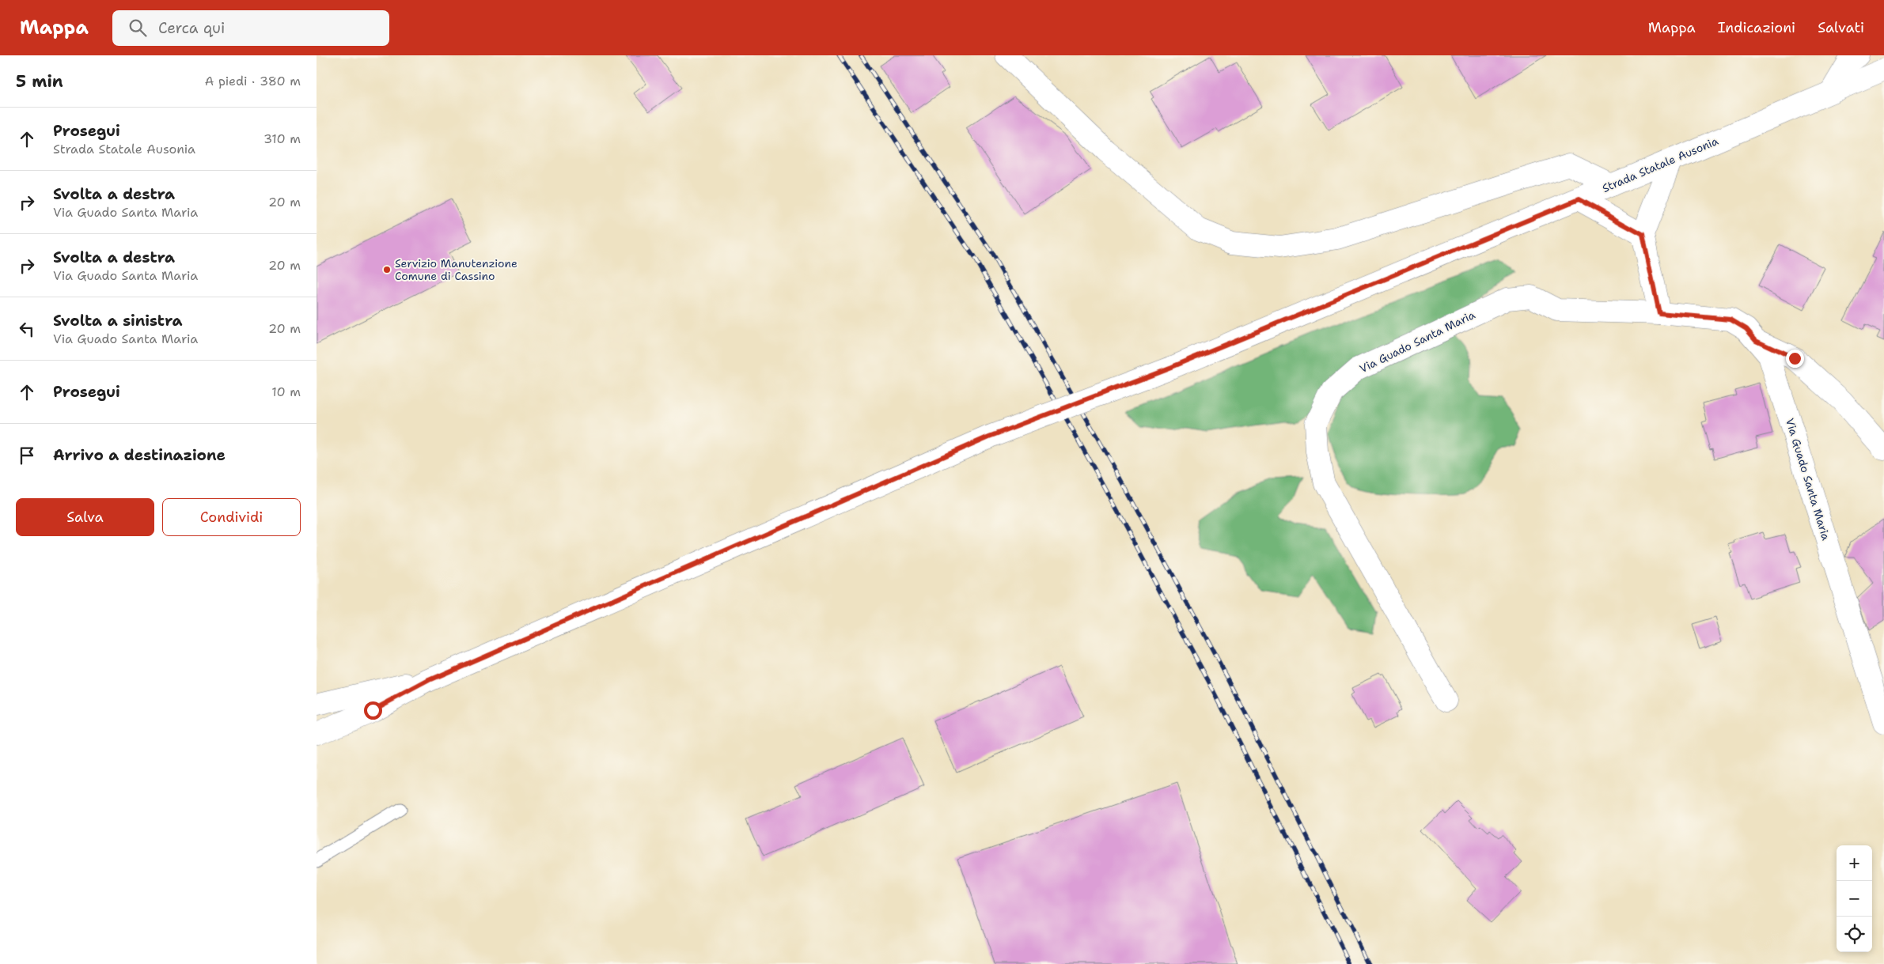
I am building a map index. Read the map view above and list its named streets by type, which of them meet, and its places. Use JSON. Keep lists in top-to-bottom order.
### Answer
{
  "streets": {
    "main road": ["Strada Statale Ausonia", "Via Guado Santa Maria"]
  },
  "places": ["Servizio Manutenzione Comune di Cassino"],
  "page": {
    "header": "Mappa",
    "search": "Cerca qui",
    "nav": ["Mappa", "Indicazioni", "Salvati"],
    "heading": ["5 min", "A piedi · 380 m"],
    "list": [
      ["Prosegui", "Strada Statale Ausonia", "310 m"],
      ["Svolta a destra", "Via Guado Santa Maria", "20 m"],
      ["Svolta a destra", "Via Guado Santa Maria", "20 m"],
      ["Svolta a sinistra", "Via Guado Santa Maria", "20 m"],
      ["Prosegui", "10 m"],
      "Arrivo a destinazione"
    ],
    "buttons": ["Salva", "Condividi"],
    "map_buttons": ["+", "−"]
  }
}
